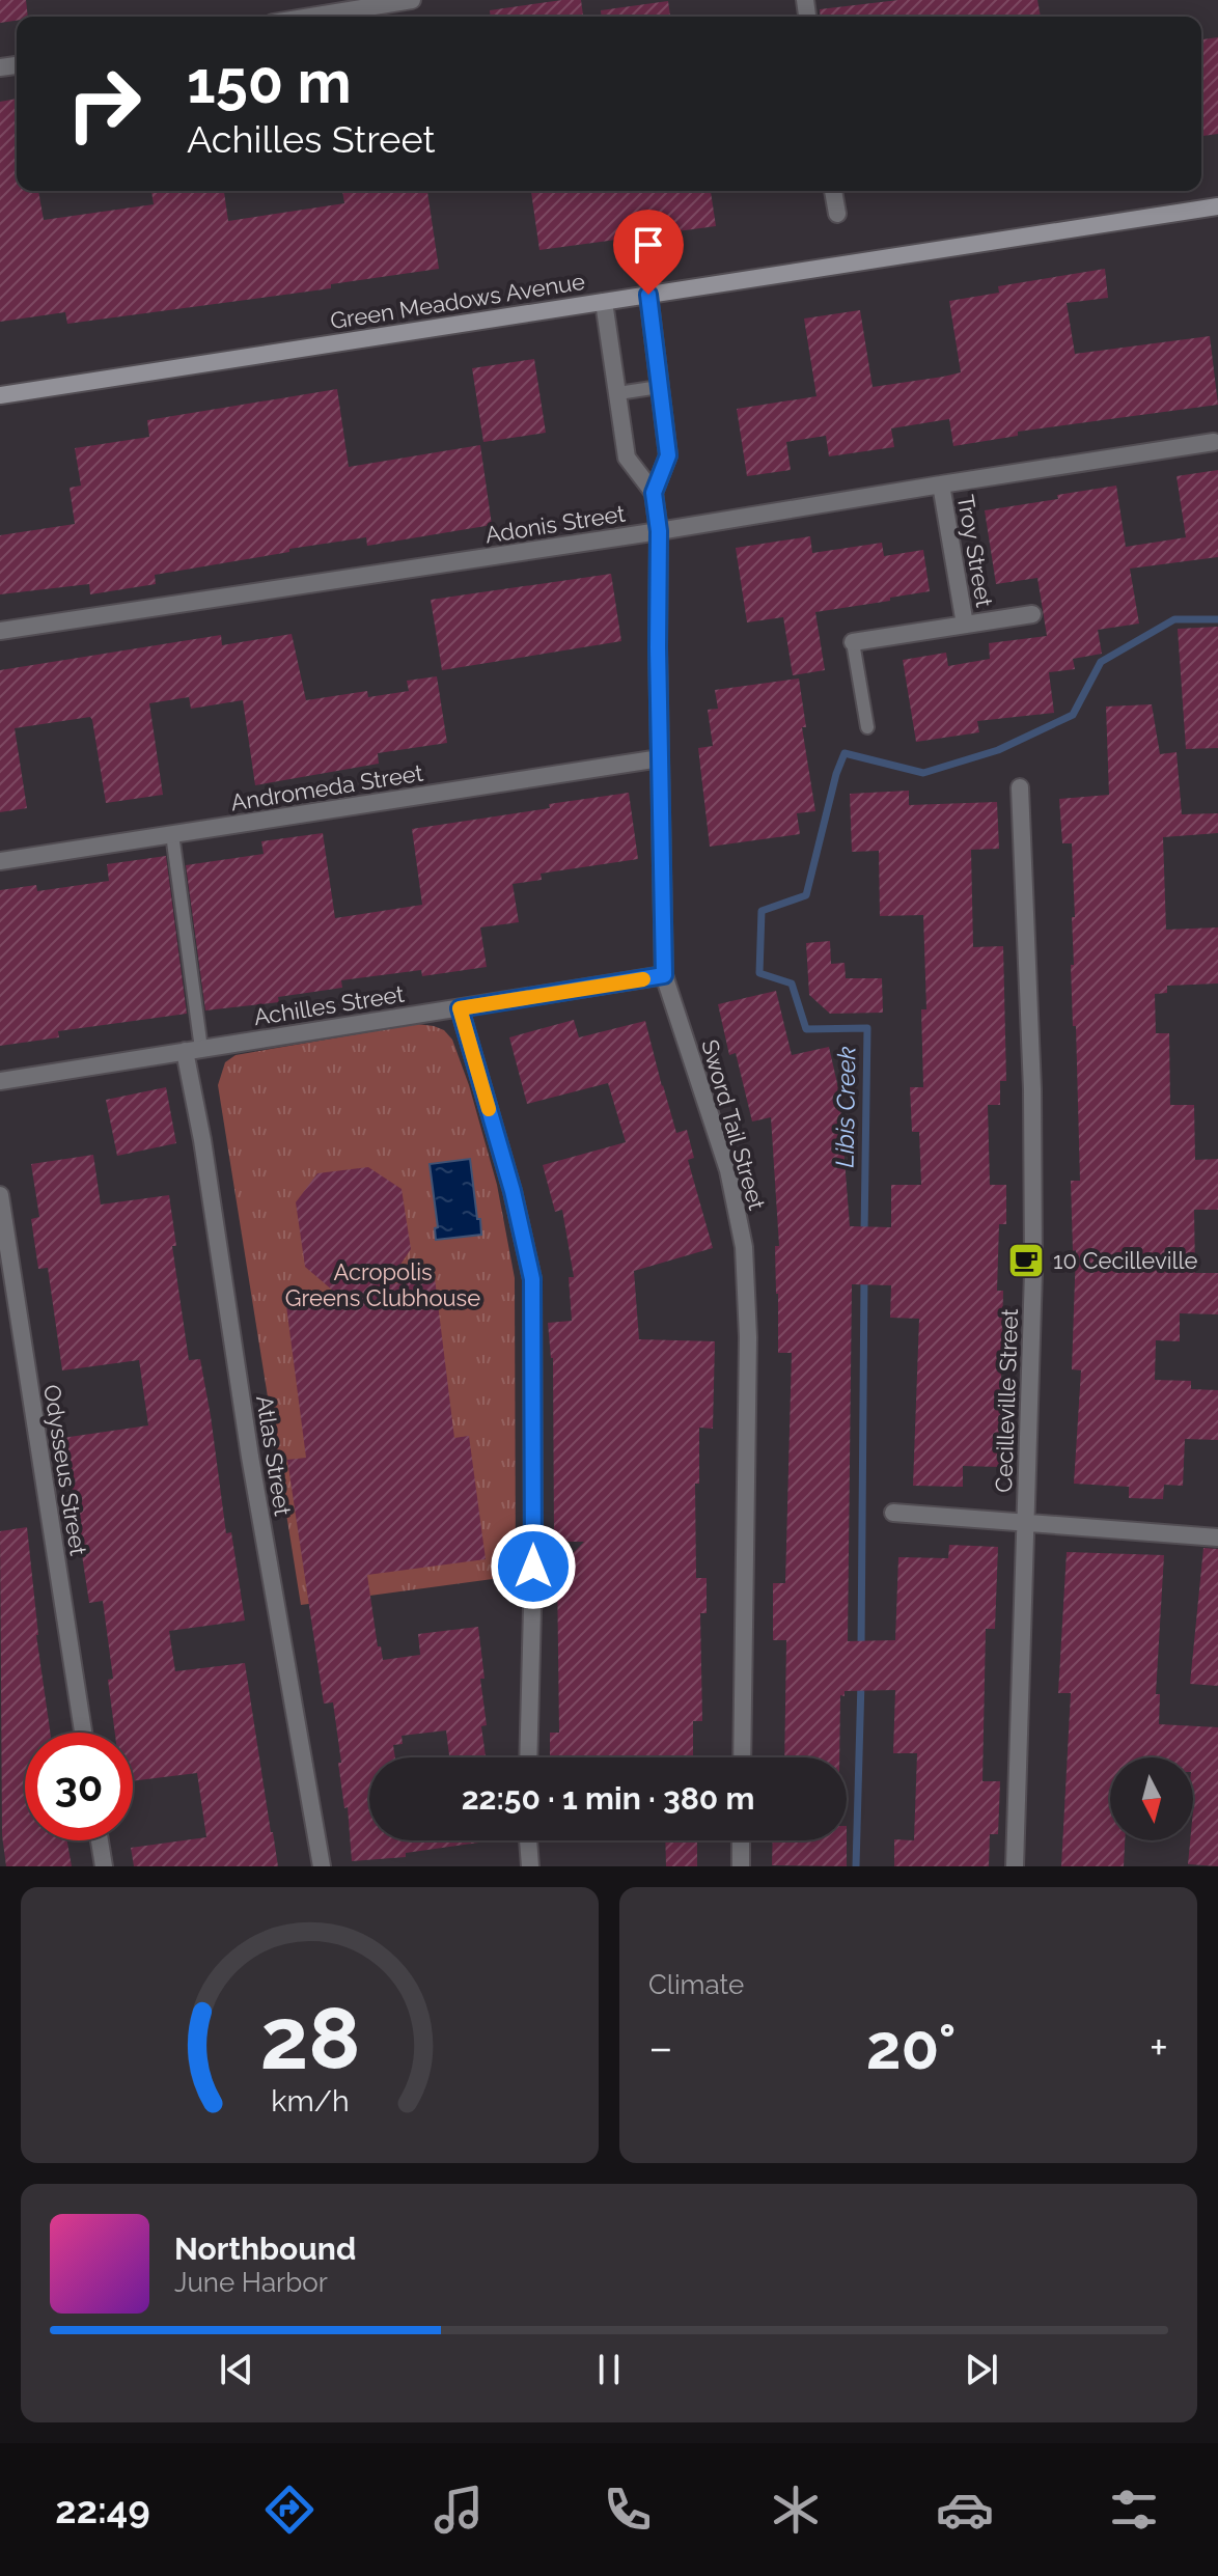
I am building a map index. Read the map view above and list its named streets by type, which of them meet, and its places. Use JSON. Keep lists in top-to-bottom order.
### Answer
{
  "streets": {
    "street": [
      "Green Meadows Avenue",
      "Adonis Street",
      "Troy Street",
      "Andromeda Street",
      "Achilles Street",
      "Sword Tail Street",
      "Cecilleville Street",
      "Atlas Street",
      "Odysseus Street"
    ]
  },
  "crossings": [
    ["Green Meadows Avenue", "Sword Tail Street"],
    ["Adonis Street", "Troy Street"],
    ["Adonis Street", "Sword Tail Street"],
    ["Andromeda Street", "Sword Tail Street"],
    ["Achilles Street", "Sword Tail Street"],
    ["Achilles Street", "Atlas Street"]
  ],
  "water": ["Libis Creek"],
  "parks": ["Acropolis Greens Clubhouse"],
  "places": {
    "cafe": ["10 Cecilleville"]
  },
  "north": "bottom",
  "page": {
    "turn": ["150 m", "Achilles Street"],
    "limit": "30",
    "trip": "22:50 · 1 min · 380 m",
    "tile": "Climate",
    "heat": ["−", "20°", "+"],
    "song": ["Northbound", "June Harbor"],
    "tabs": "22:49",
    "gauge": ["28", "km/h"]
  }
}
